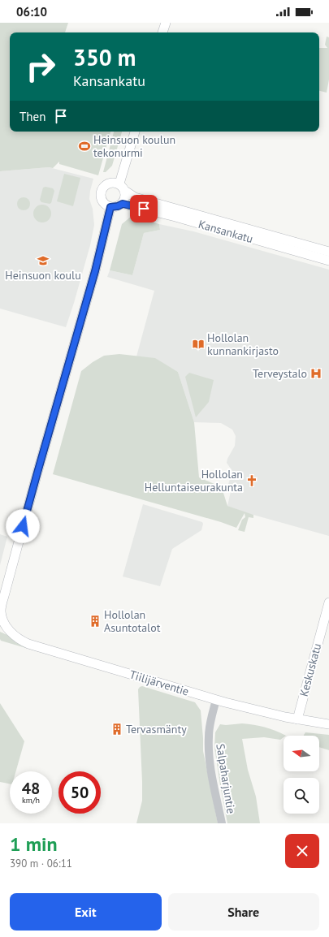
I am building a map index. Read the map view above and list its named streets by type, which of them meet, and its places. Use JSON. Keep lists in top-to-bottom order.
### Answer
{
  "streets": {
    "main road": ["Kansankatu", "Keskuskatu", "Tiilijärventie"],
    "street": ["Salpaharjuntie"]
  },
  "crossings": [
    ["Keskuskatu", "Tiilijärventie"],
    ["Tiilijärventie", "Salpaharjuntie"]
  ],
  "places": {
    "sports": ["Heinsuon koulun tekonurmi"],
    "school or university": ["Heinsuon koulu"],
    "library": ["Hollolan kunnankirjasto"],
    "hospital": ["Terveystalo"],
    "church": ["Hollolan Helluntaiseurakunta"],
    "building": ["Hollolan Asuntotalot", "Tervasmänty"]
  },
  "north": "left",
  "page": {
    "status": "06:10",
    "turn": ["350 m", "Kansankatu"],
    "then": "Then",
    "speed": "48 km/h",
    "limit": "50",
    "heading": ["1 min", "390 m · 06:11"],
    "buttons": ["Exit", "Share"]
  }
}
